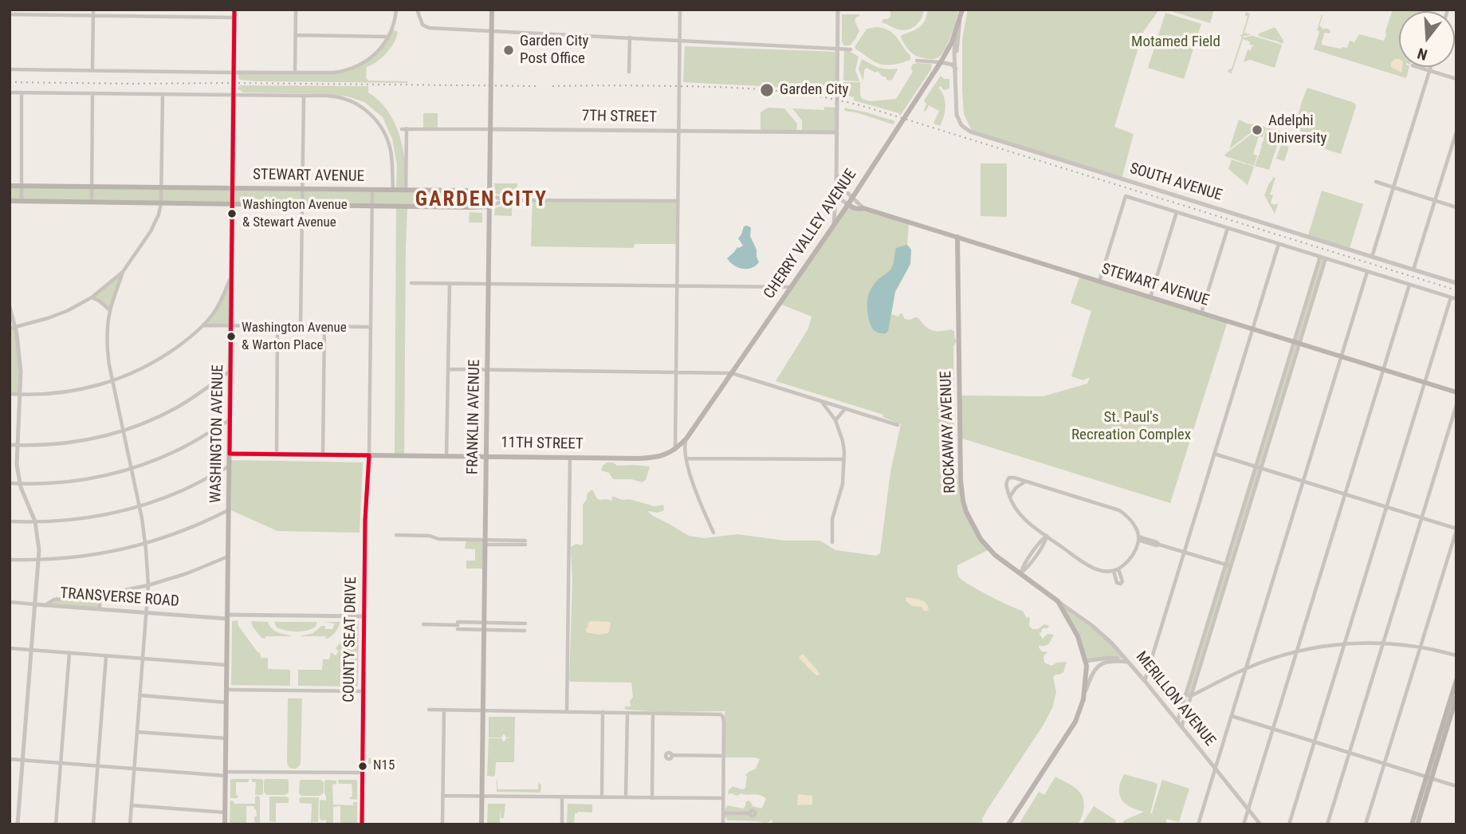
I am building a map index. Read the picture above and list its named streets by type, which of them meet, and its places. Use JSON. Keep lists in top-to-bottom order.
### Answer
{
  "streets": {
    "main road": [
      "STEWART AVENUE",
      "CHERRY VALLEY AVENUE",
      "FRANKLIN AVENUE",
      "ROCKAWAY AVENUE",
      "WASHINGTON AVENUE",
      "11TH STREET"
    ],
    "street": [
      "7TH STREET",
      "SOUTH AVENUE",
      "TRANSVERSE ROAD",
      "COUNTY SEAT DRIVE",
      "MERILLON AVENUE"
    ]
  },
  "crossings": [
    ["7TH STREET", "STEWART AVENUE"],
    ["7TH STREET", "FRANKLIN AVENUE"],
    ["STEWART AVENUE", "CHERRY VALLEY AVENUE"],
    ["STEWART AVENUE", "FRANKLIN AVENUE"],
    ["STEWART AVENUE", "ROCKAWAY AVENUE"],
    ["STEWART AVENUE", "WASHINGTON AVENUE"],
    ["CHERRY VALLEY AVENUE", "11TH STREET"],
    ["FRANKLIN AVENUE", "11TH STREET"],
    ["ROCKAWAY AVENUE", "MERILLON AVENUE"],
    ["WASHINGTON AVENUE", "11TH STREET"],
    ["WASHINGTON AVENUE", "TRANSVERSE ROAD"],
    ["11TH STREET", "COUNTY SEAT DRIVE"],
    ["TRANSVERSE ROAD", "COUNTY SEAT DRIVE"]
  ],
  "districts": ["GARDEN CITY"],
  "parks": ["Motamed Field", "St. Paul's Recreation Complex"],
  "places": [
    "Garden City Post Office",
    "Garden City",
    "Adelphi University",
    "Washington Avenue & Stewart Avenue",
    "Washington Avenue & Warton Place",
    "N15"
  ],
  "north": "bottom"
}
